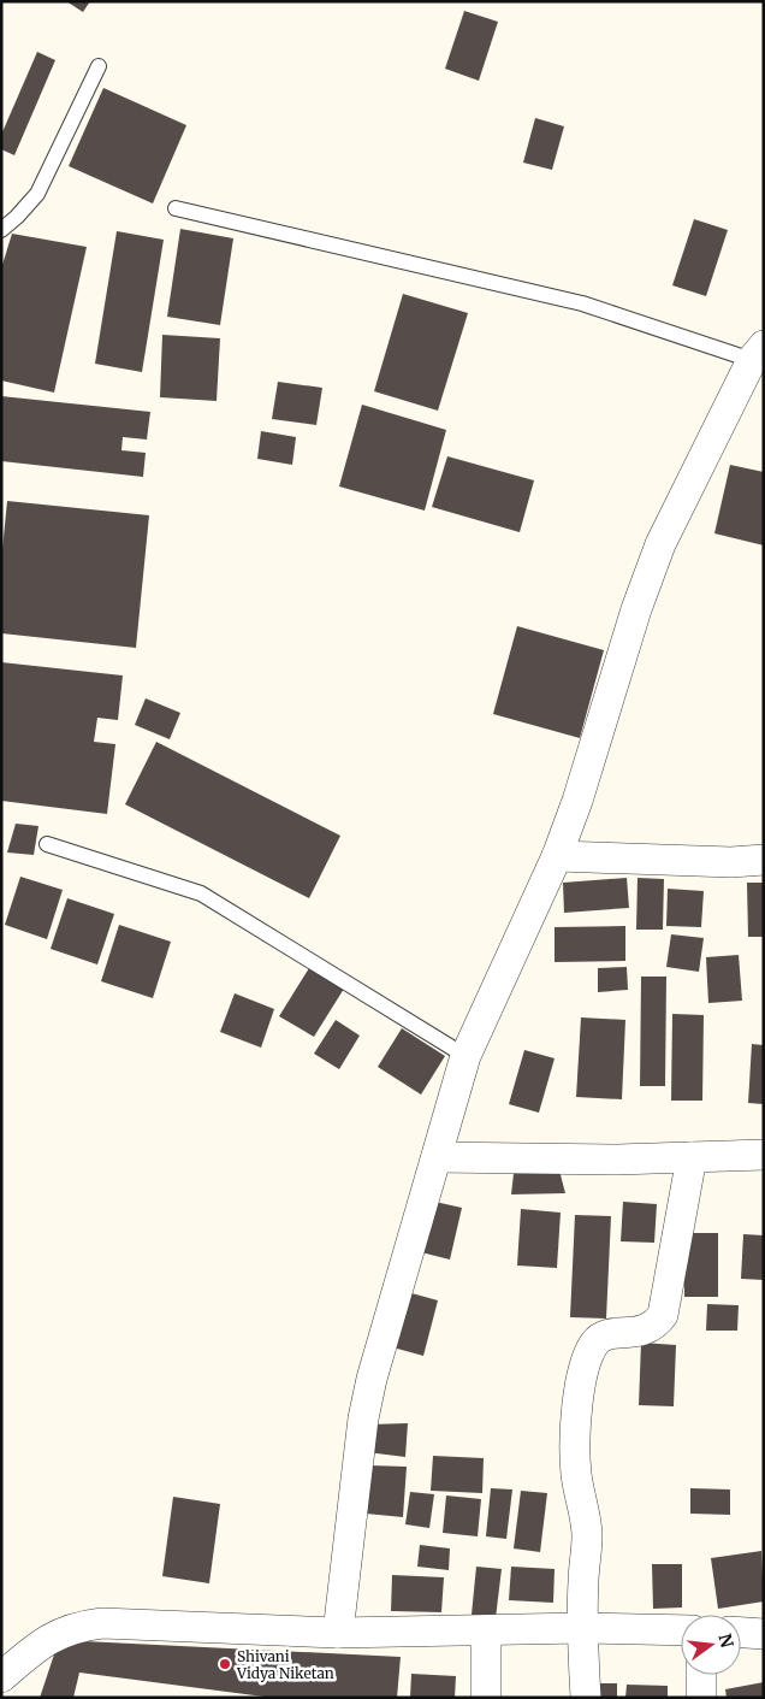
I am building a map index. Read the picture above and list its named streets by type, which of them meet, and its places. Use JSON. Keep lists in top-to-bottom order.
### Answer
{
  "places": ["Shivani Vidya Niketan"],
  "north": "right"
}
